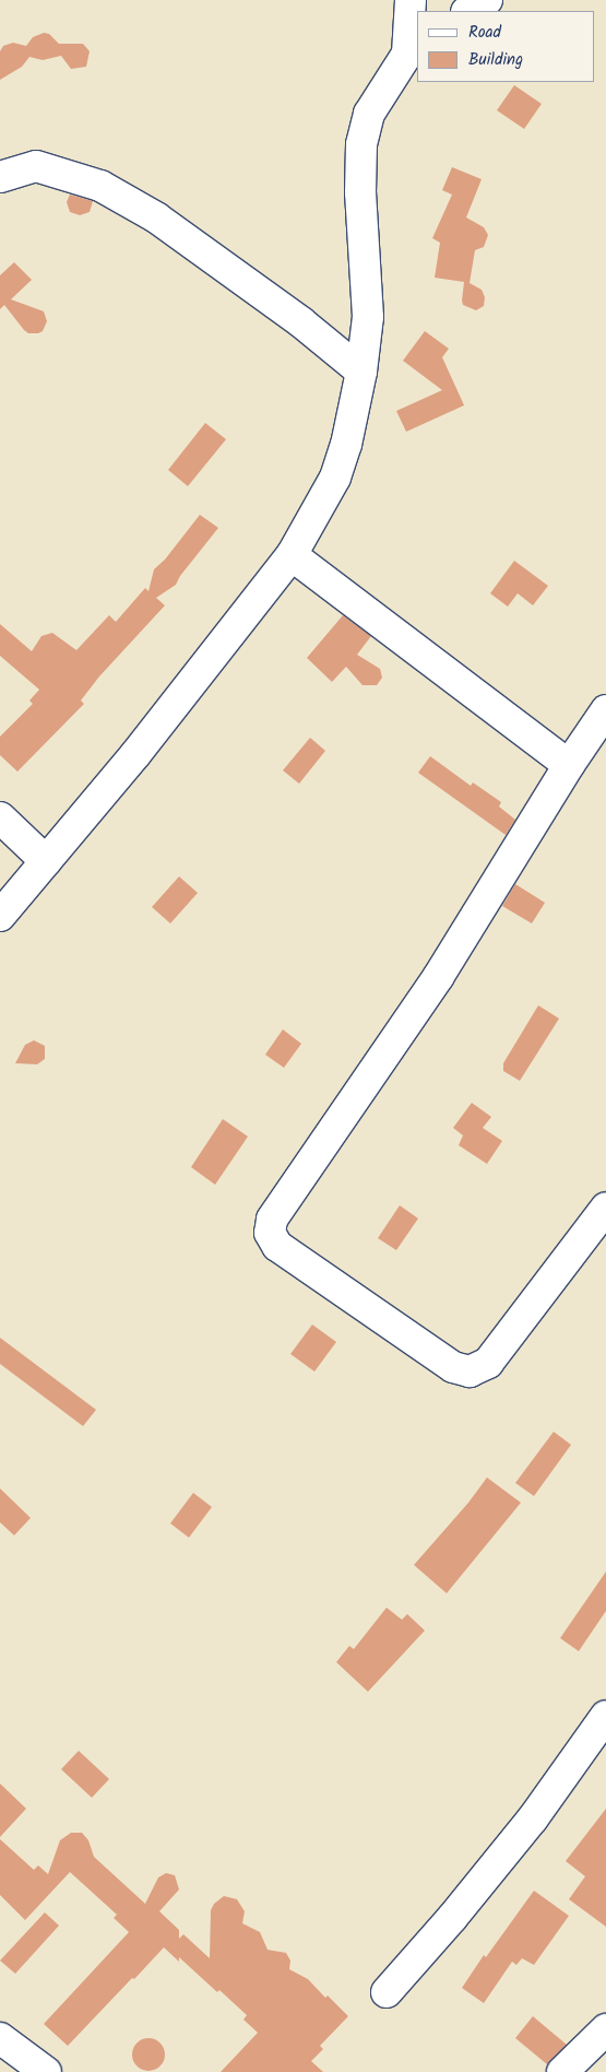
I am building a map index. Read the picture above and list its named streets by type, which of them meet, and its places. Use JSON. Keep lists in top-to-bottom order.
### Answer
{
  "legend": ["Road", "Building"]
}
